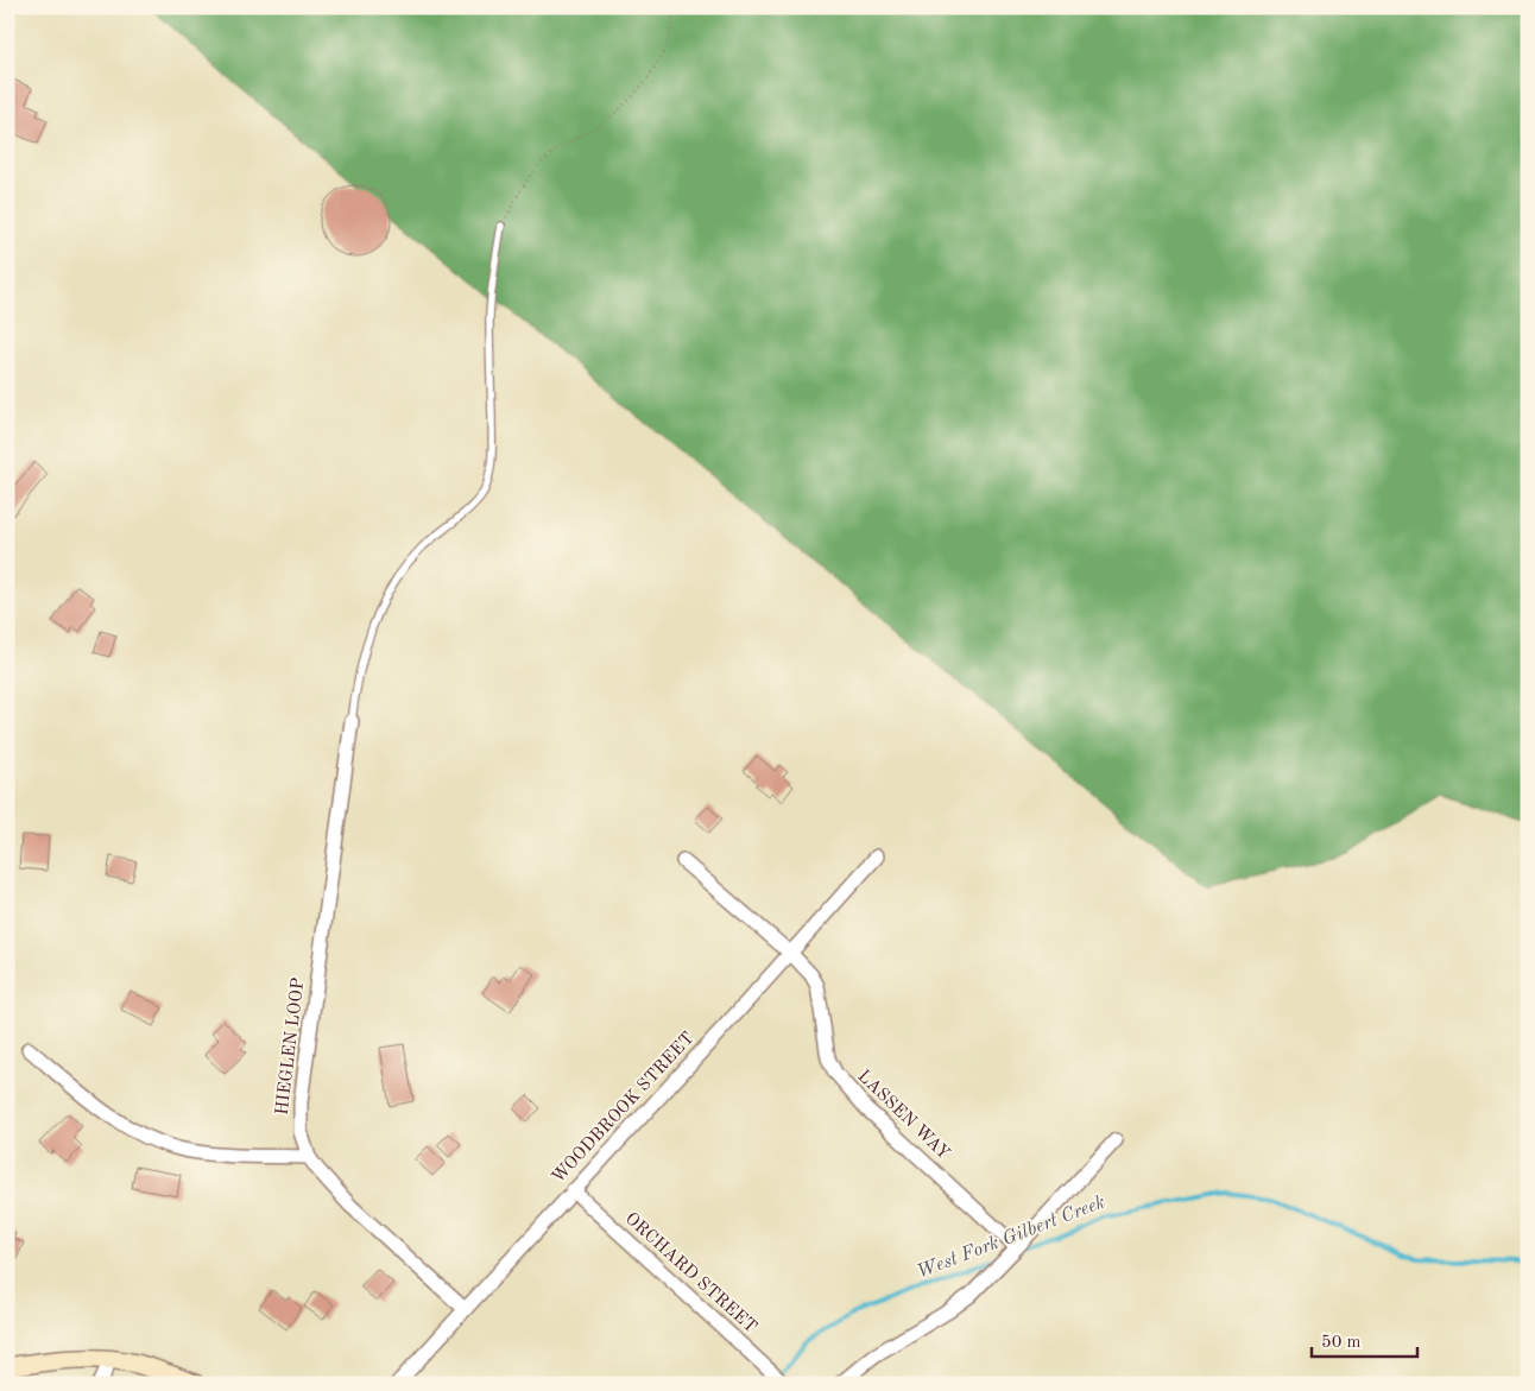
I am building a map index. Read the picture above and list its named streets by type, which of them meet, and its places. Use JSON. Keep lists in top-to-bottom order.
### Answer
{
  "streets": {
    "street": [
      "HIEGLEN LOOP",
      "WOODBROOK STREET",
      "LASSEN WAY",
      "ORCHARD STREET"
    ]
  },
  "crossings": [
    ["HIEGLEN LOOP", "WOODBROOK STREET"],
    ["WOODBROOK STREET", "LASSEN WAY"],
    ["WOODBROOK STREET", "ORCHARD STREET"]
  ],
  "water": ["West Fork Gilbert Creek"],
  "scale_bar": "50 m"
}
